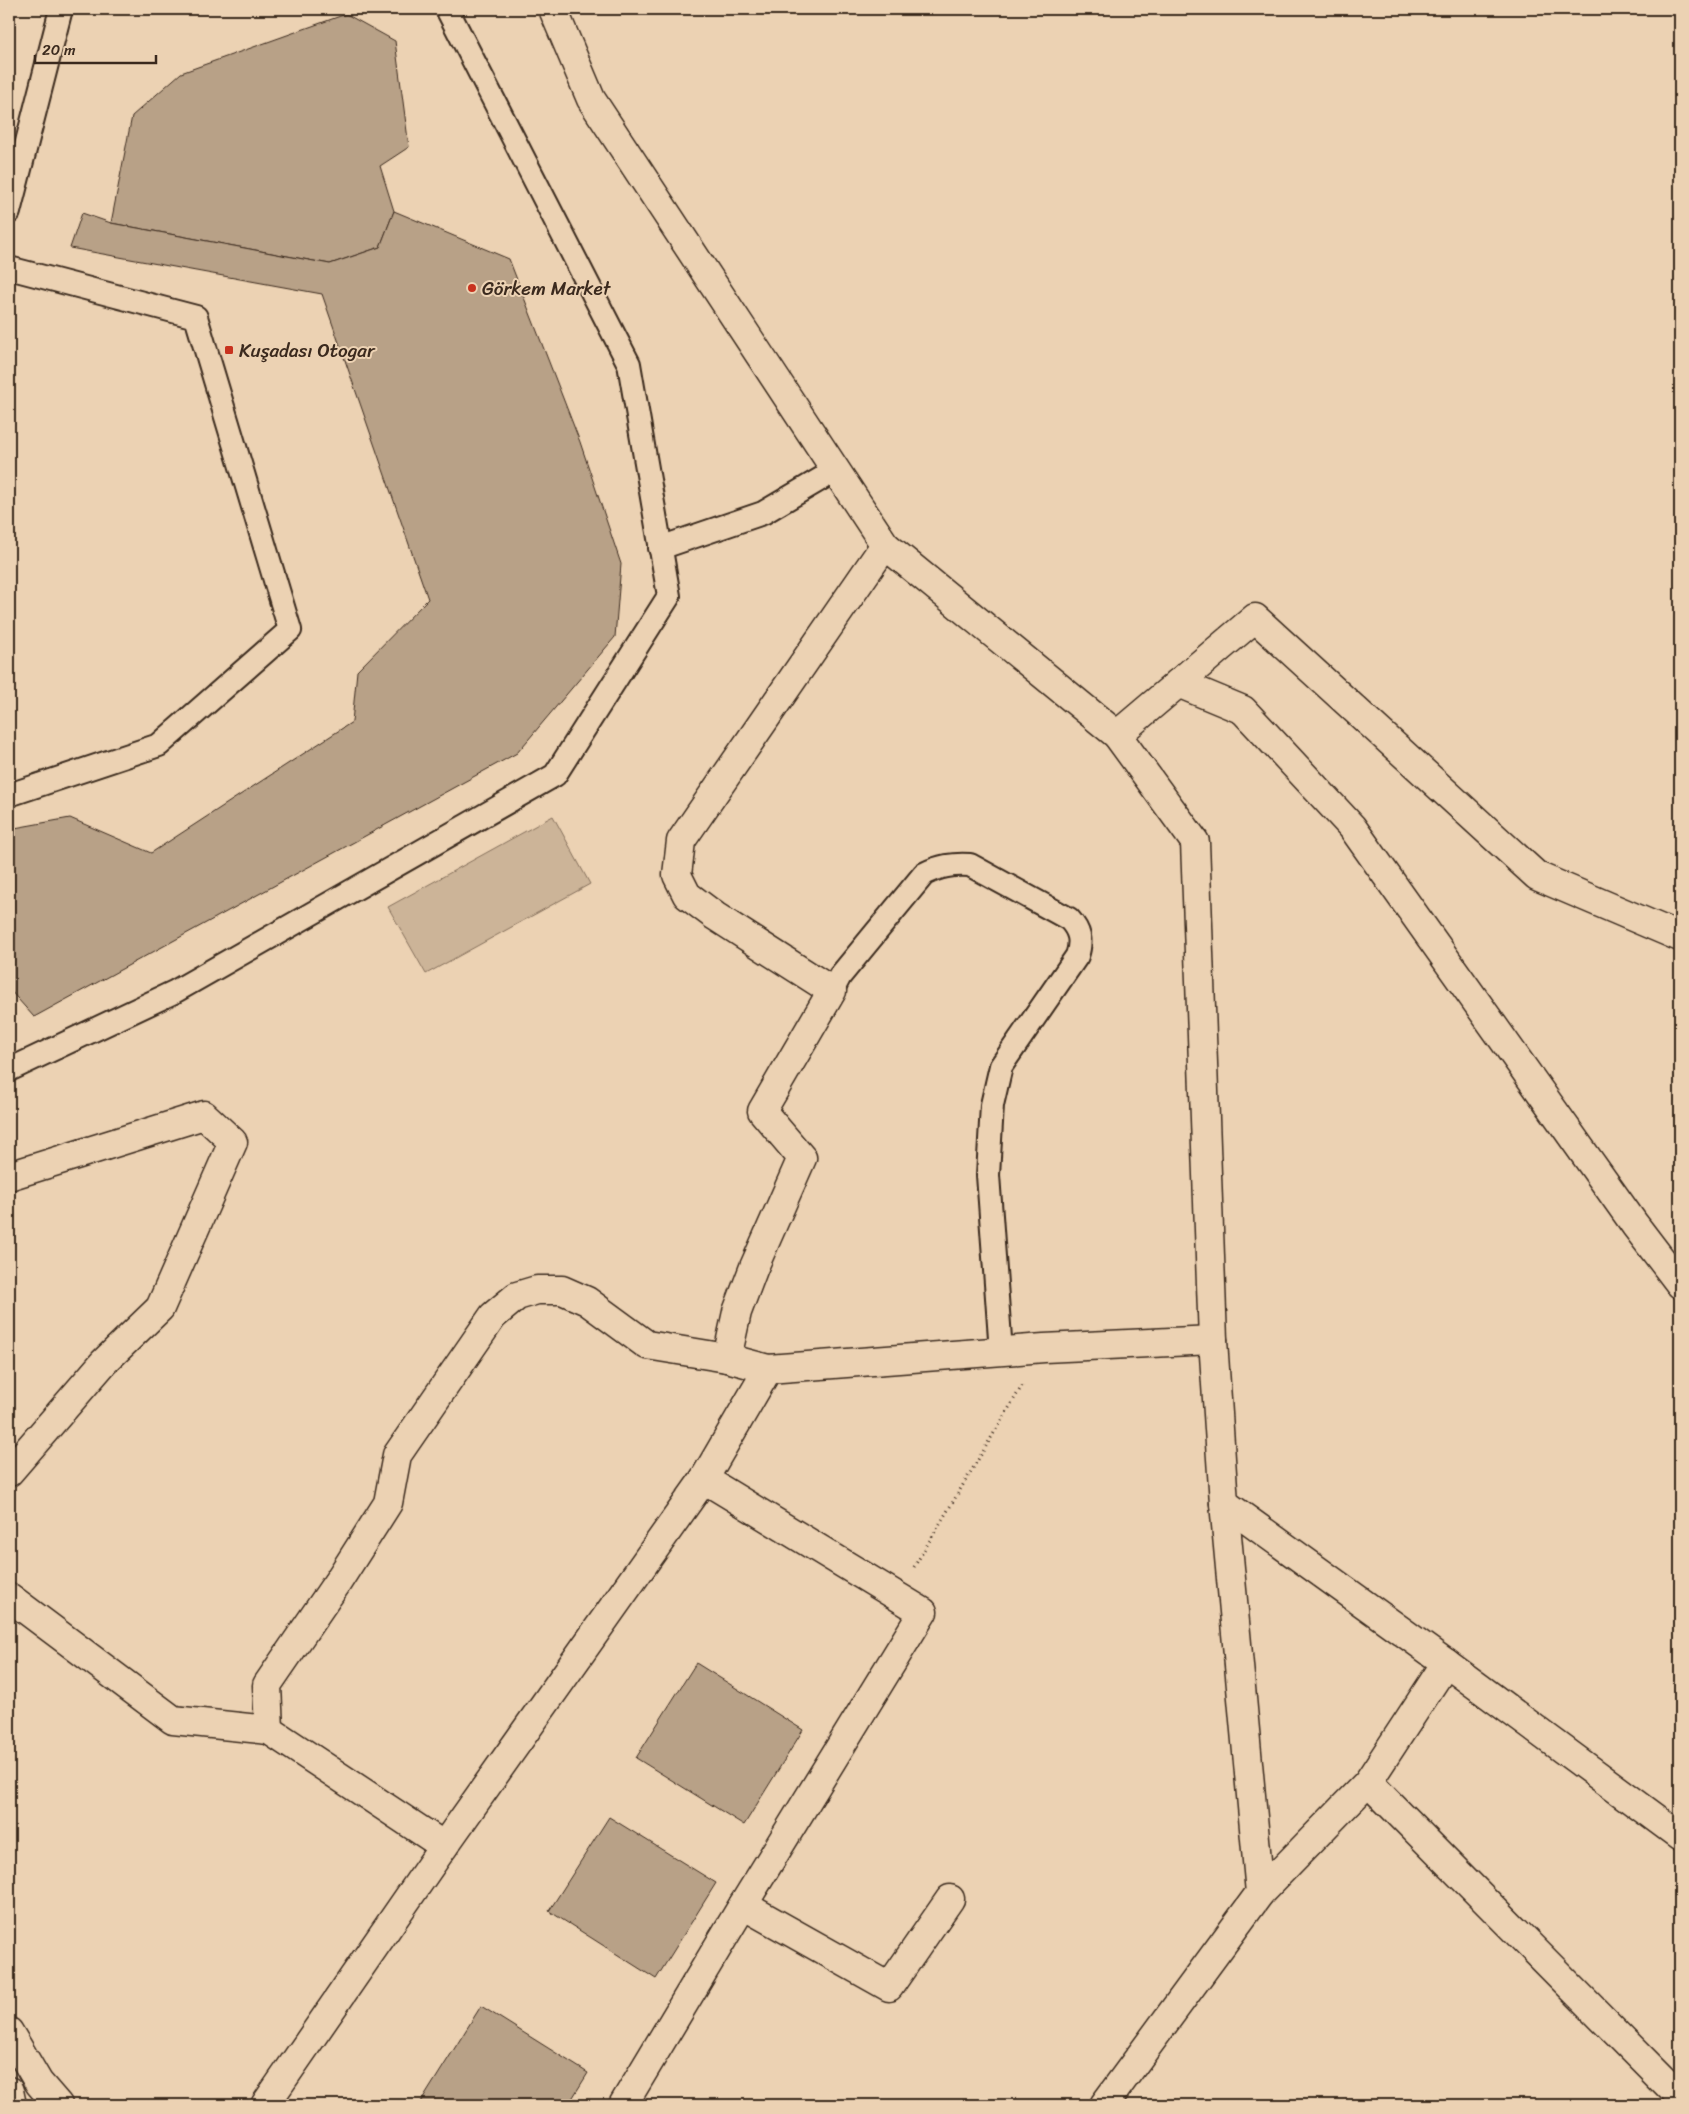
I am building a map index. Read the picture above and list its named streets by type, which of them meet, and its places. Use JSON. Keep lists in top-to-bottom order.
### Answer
{
  "places": {
    "other": ["Görkem Market"],
    "transit": ["Kuşadası Otogar"]
  },
  "scale_bar": "20 m"
}
